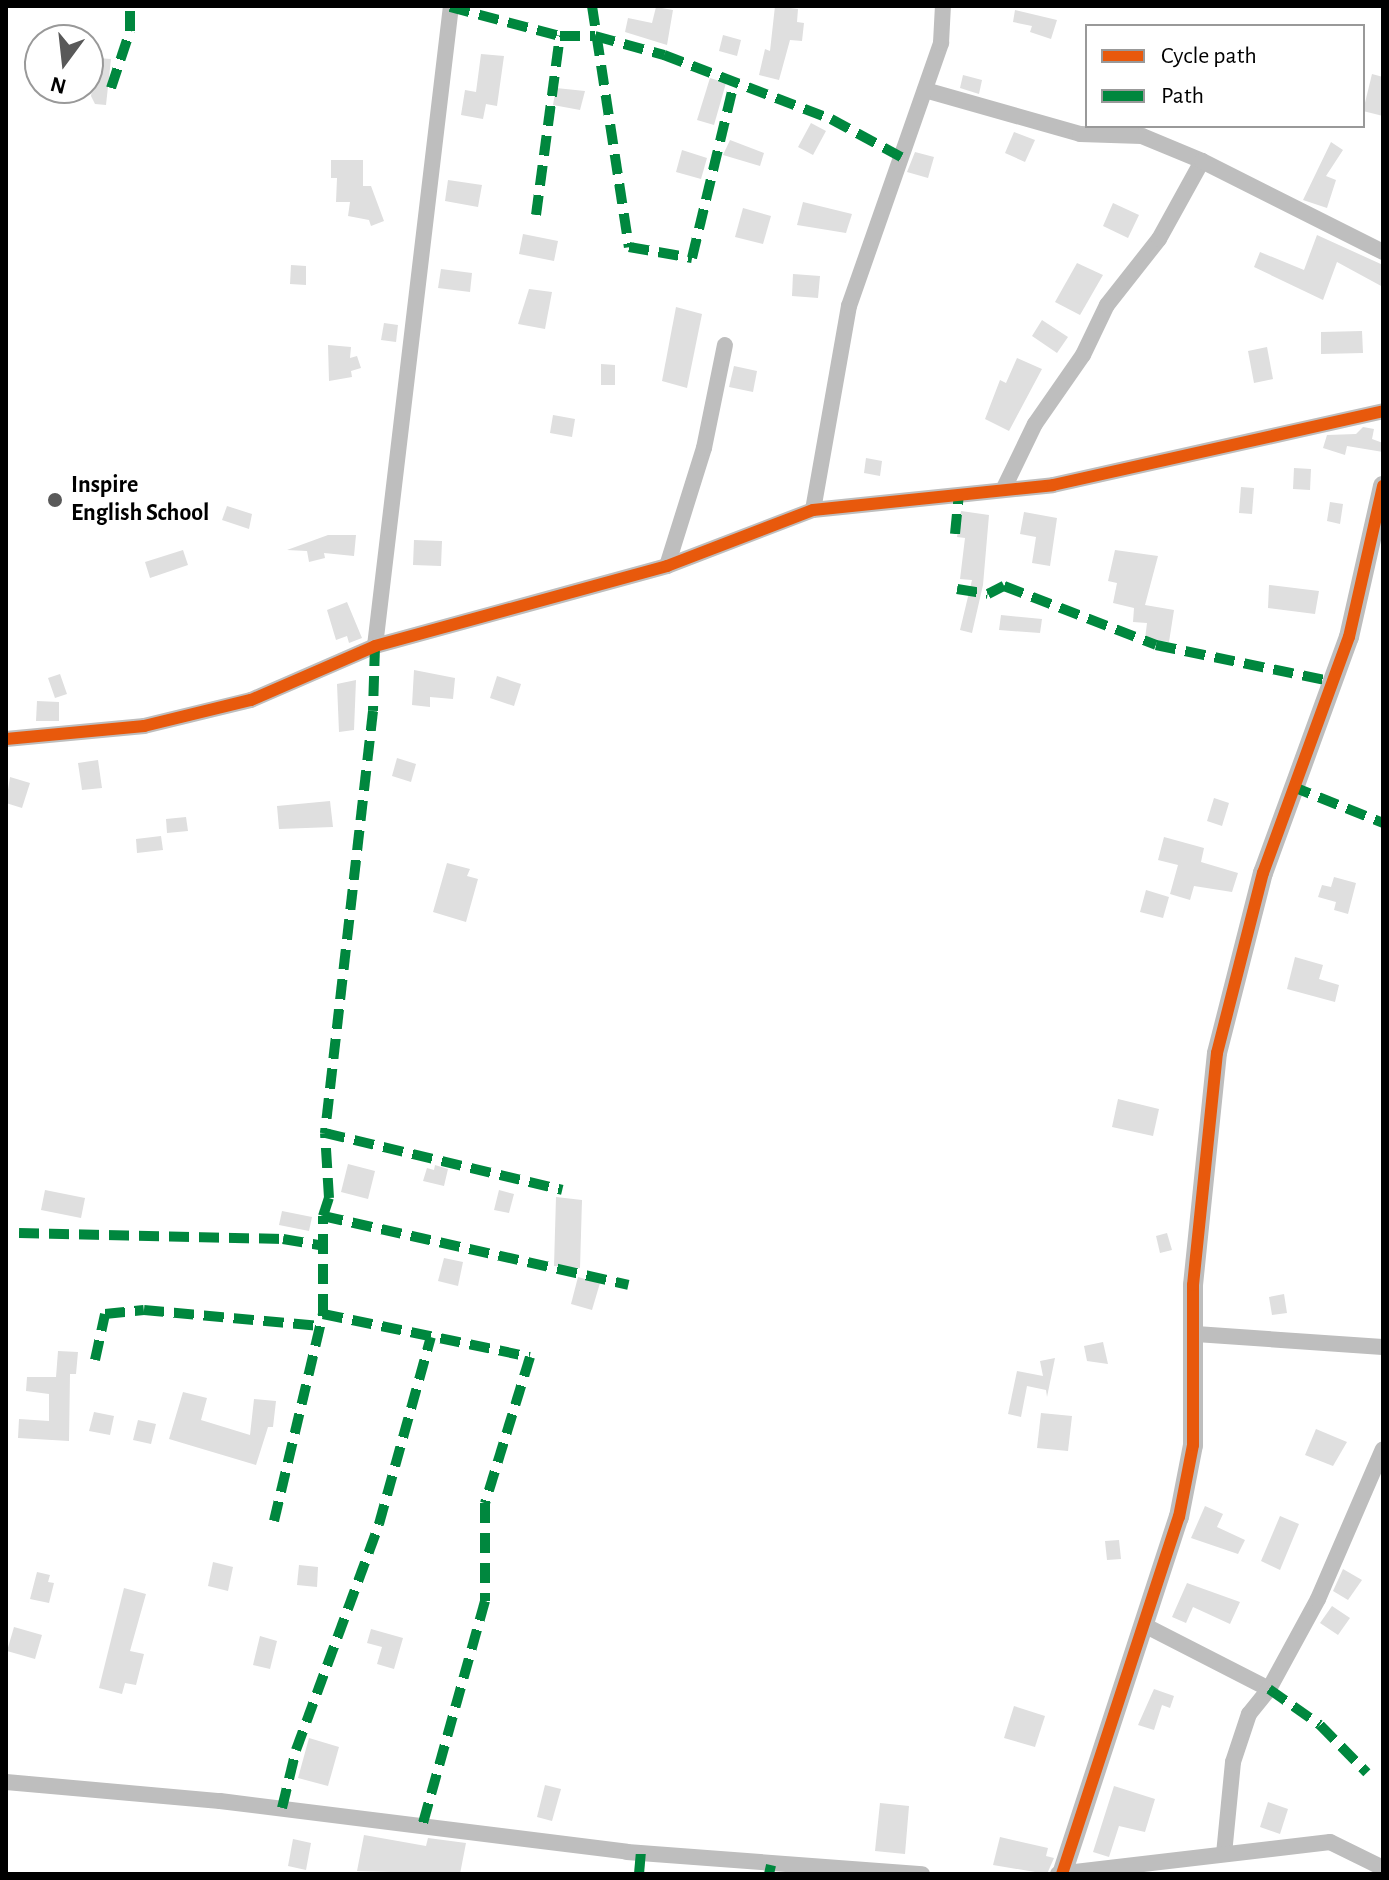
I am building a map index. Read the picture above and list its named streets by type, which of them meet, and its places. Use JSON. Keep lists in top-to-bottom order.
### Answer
{
  "places": ["Inspire English School"],
  "legend": ["Cycle path", "Path"],
  "north": "bottom"
}
